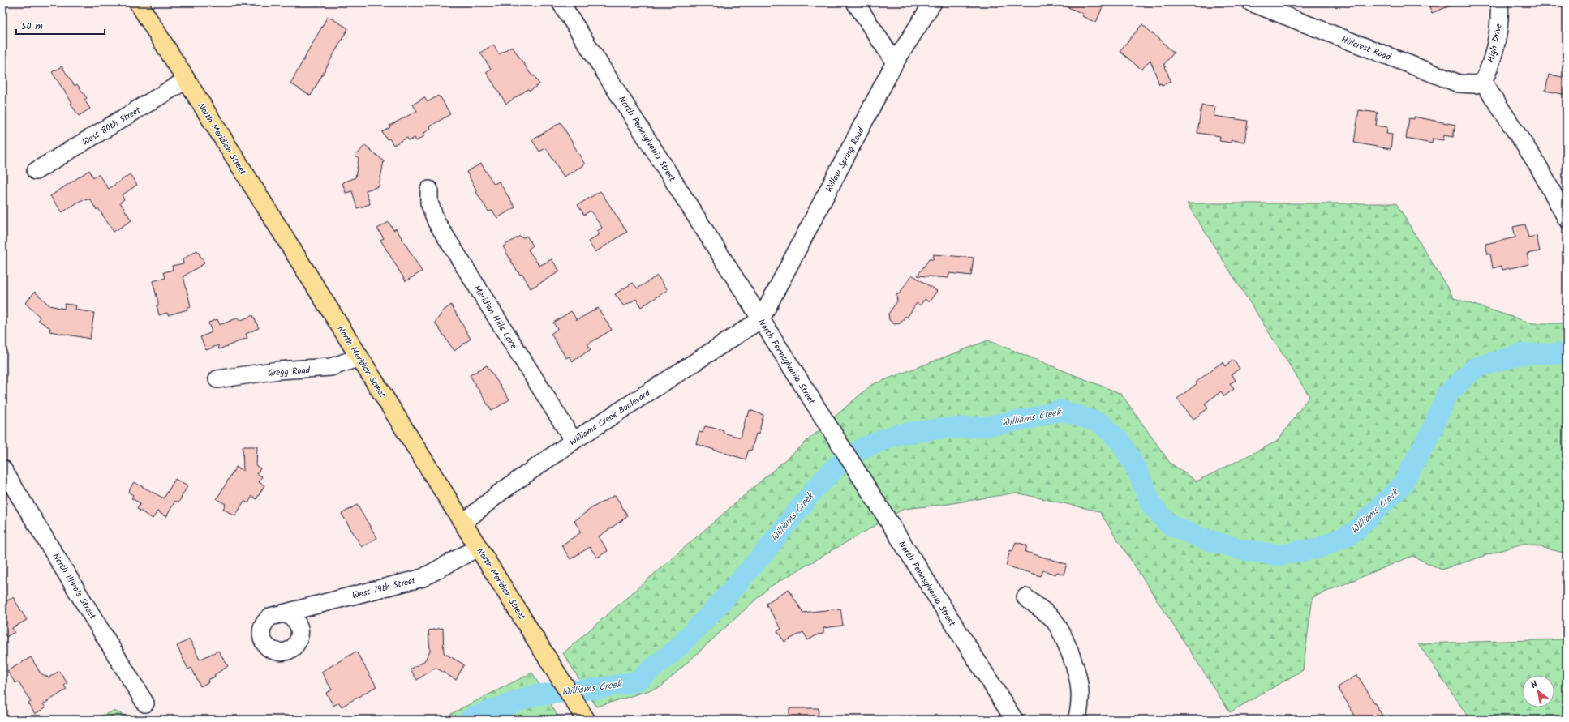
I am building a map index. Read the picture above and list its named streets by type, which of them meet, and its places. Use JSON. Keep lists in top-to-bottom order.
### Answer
{
  "streets": {
    "main road": ["North Meridian Street"],
    "street": [
      "High Drive",
      "Hillcrest Road",
      "West 80th Street",
      "North Pennsylvania Street",
      "Willow Spring Road",
      "Meridian Hills Lane",
      "Gregg Road",
      "Williams Creek Boulevard",
      "North Illinois Street",
      "West 79th Street"
    ]
  },
  "crossings": [
    ["High Drive", "Hillcrest Road"],
    ["West 80th Street", "North Meridian Street"],
    ["North Meridian Street", "Gregg Road"],
    ["North Meridian Street", "Williams Creek Boulevard"],
    ["North Meridian Street", "West 79th Street"],
    ["North Pennsylvania Street", "Willow Spring Road"],
    ["North Pennsylvania Street", "Williams Creek Boulevard"],
    ["Willow Spring Road", "Williams Creek Boulevard"],
    ["Meridian Hills Lane", "Williams Creek Boulevard"]
  ],
  "water": ["Williams Creek"],
  "scale_bar": "50 m",
  "north": "top left"
}
